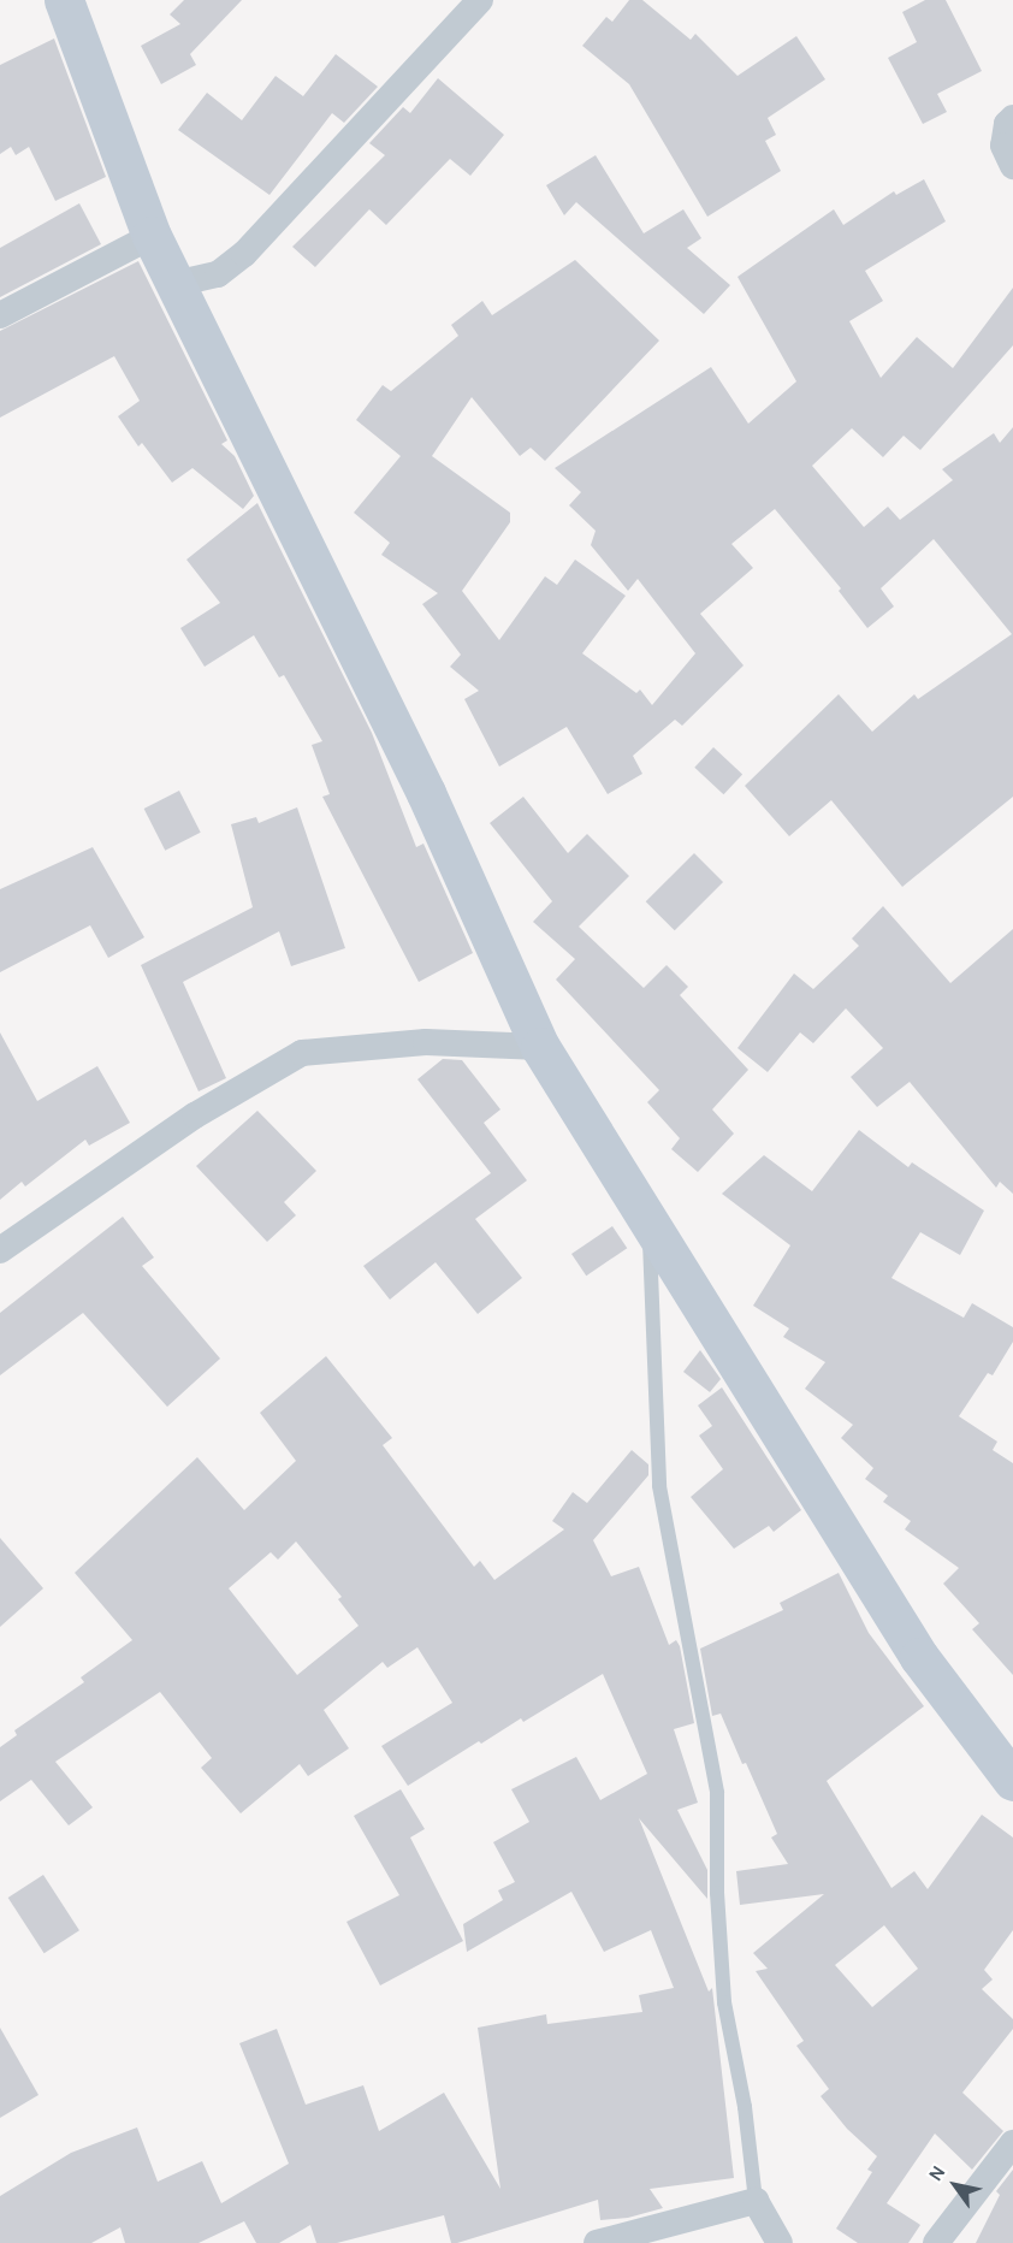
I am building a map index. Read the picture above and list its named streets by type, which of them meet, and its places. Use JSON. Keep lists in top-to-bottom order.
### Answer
{
  "north": "top left"
}
